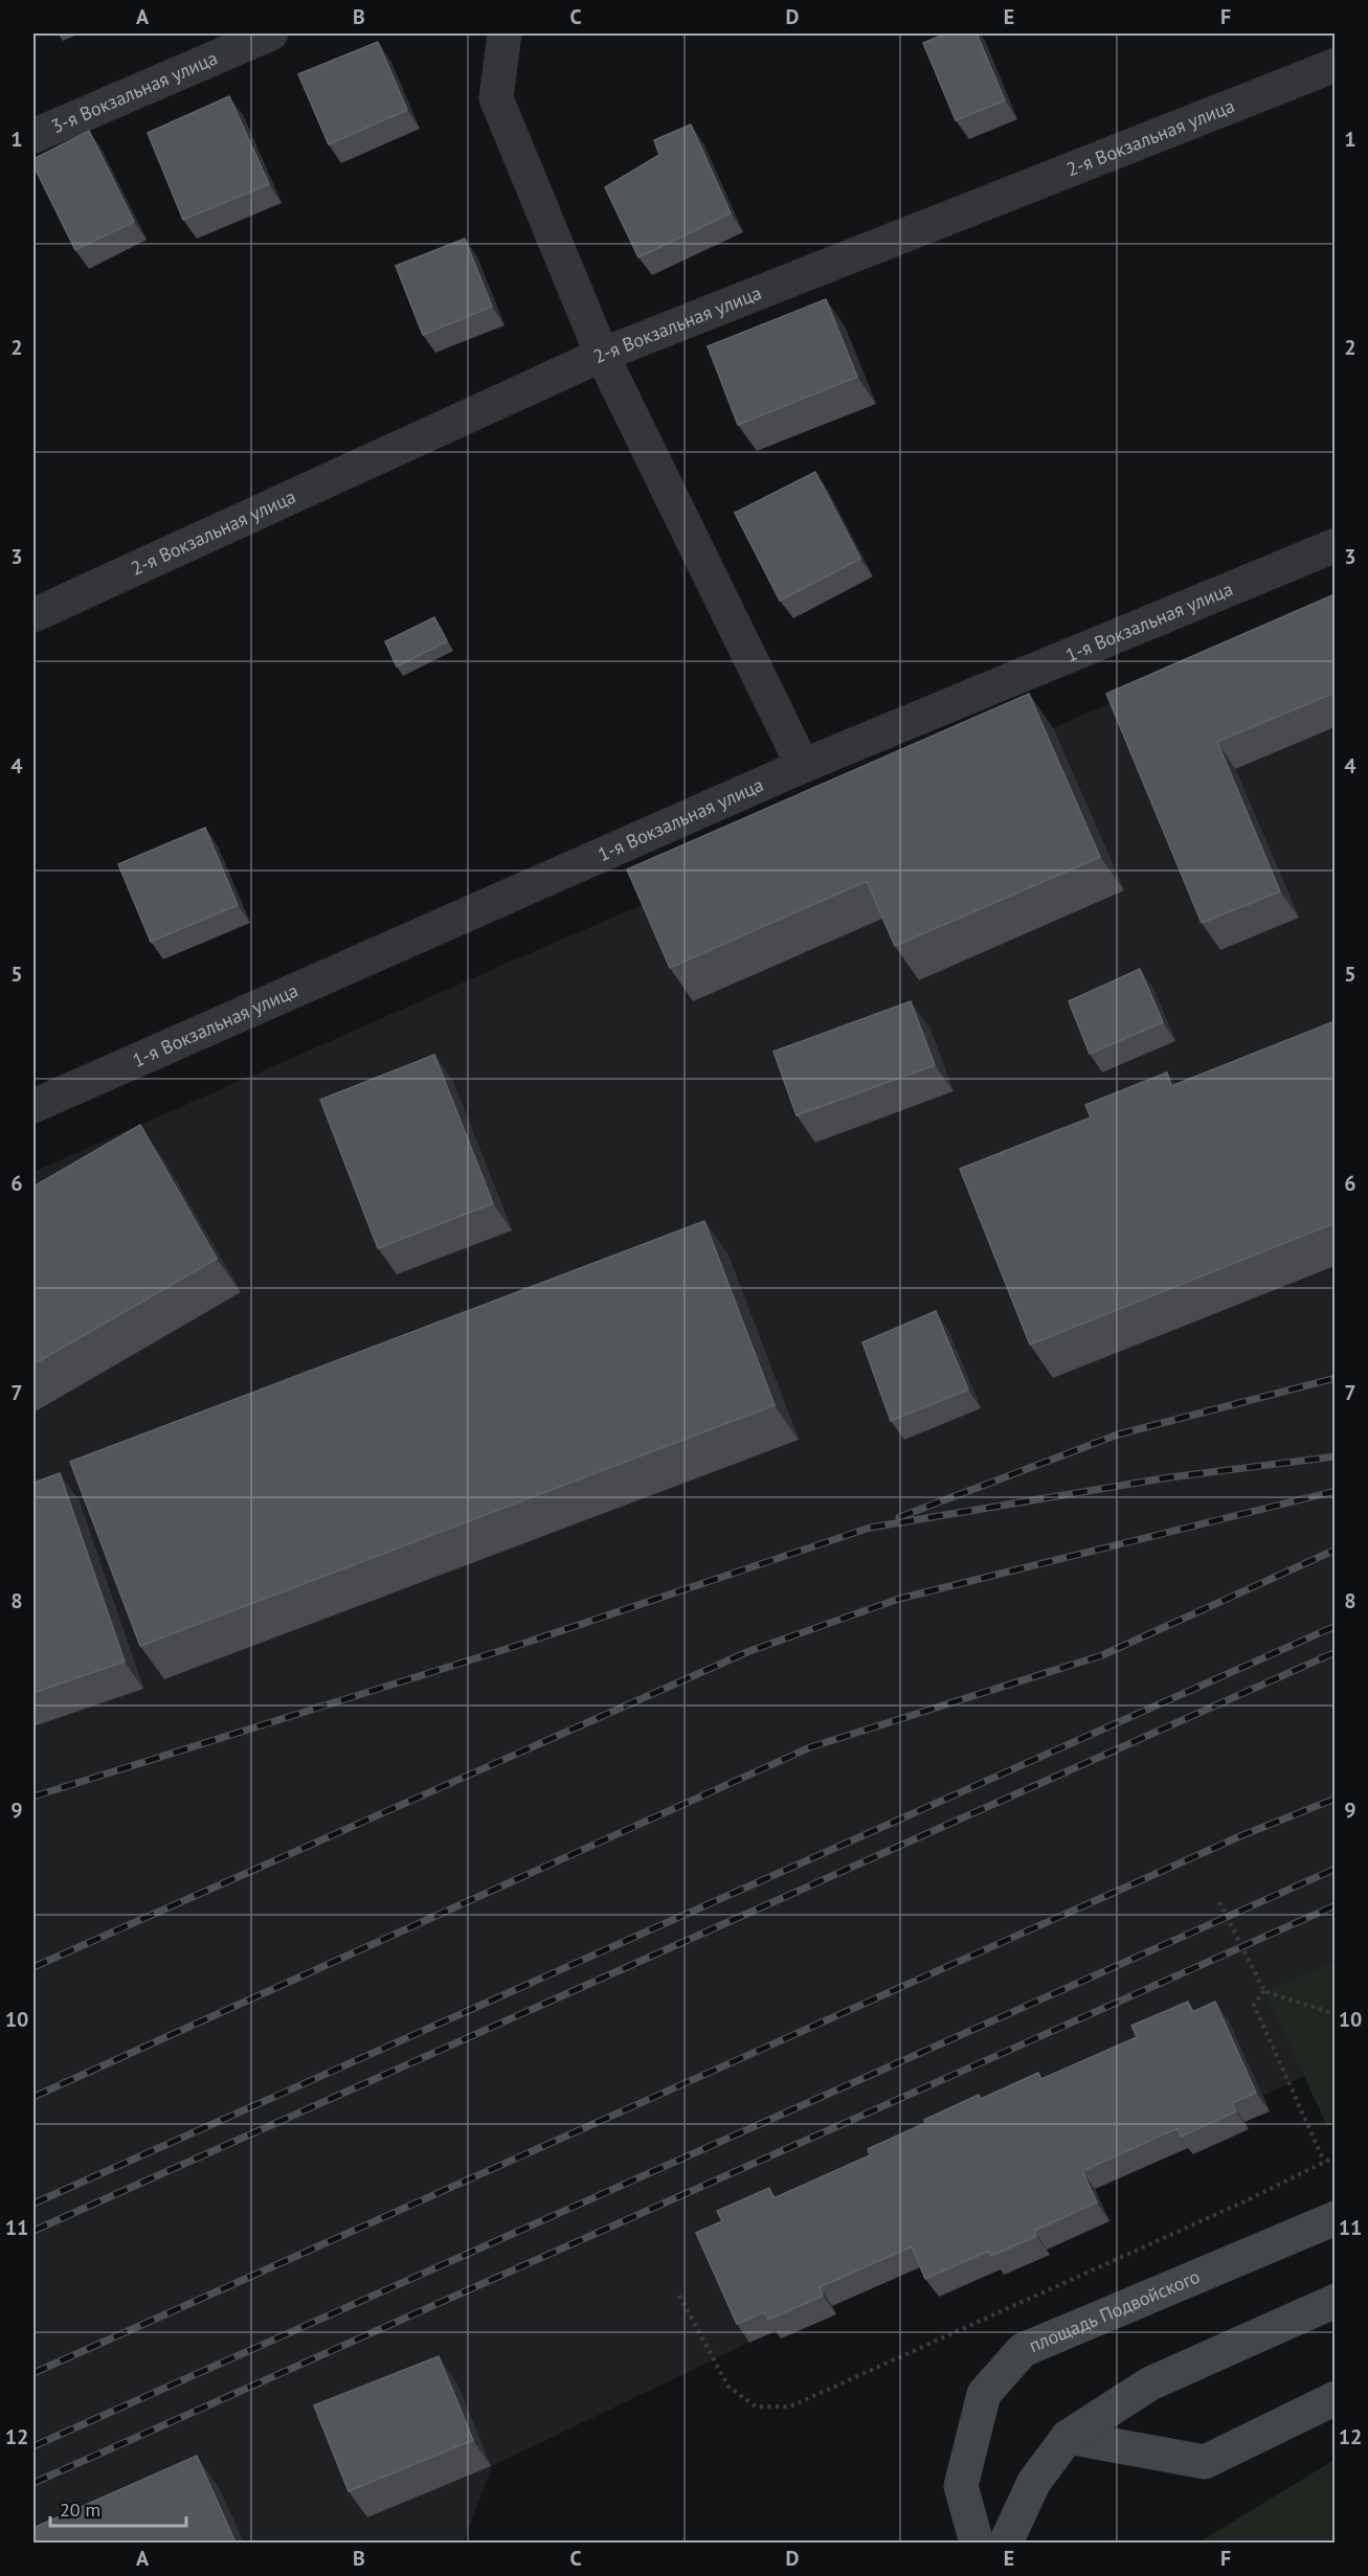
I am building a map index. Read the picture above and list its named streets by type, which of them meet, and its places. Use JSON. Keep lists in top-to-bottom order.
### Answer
{
  "streets": {
    "street": [
      "3-я Вокзальная улица",
      "2-я Вокзальная улица",
      "1-я Вокзальная улица",
      "площадь Подвойского"
    ]
  },
  "scale_bar": "20 m",
  "grid": {
    "columns": [
      "A",
      "B",
      "C",
      "D",
      "E",
      "F"
    ],
    "rows": [
      "1",
      "2",
      "3",
      "4",
      "5",
      "6",
      "7",
      "8",
      "9",
      "10",
      "11",
      "12"
    ]
  }
}
